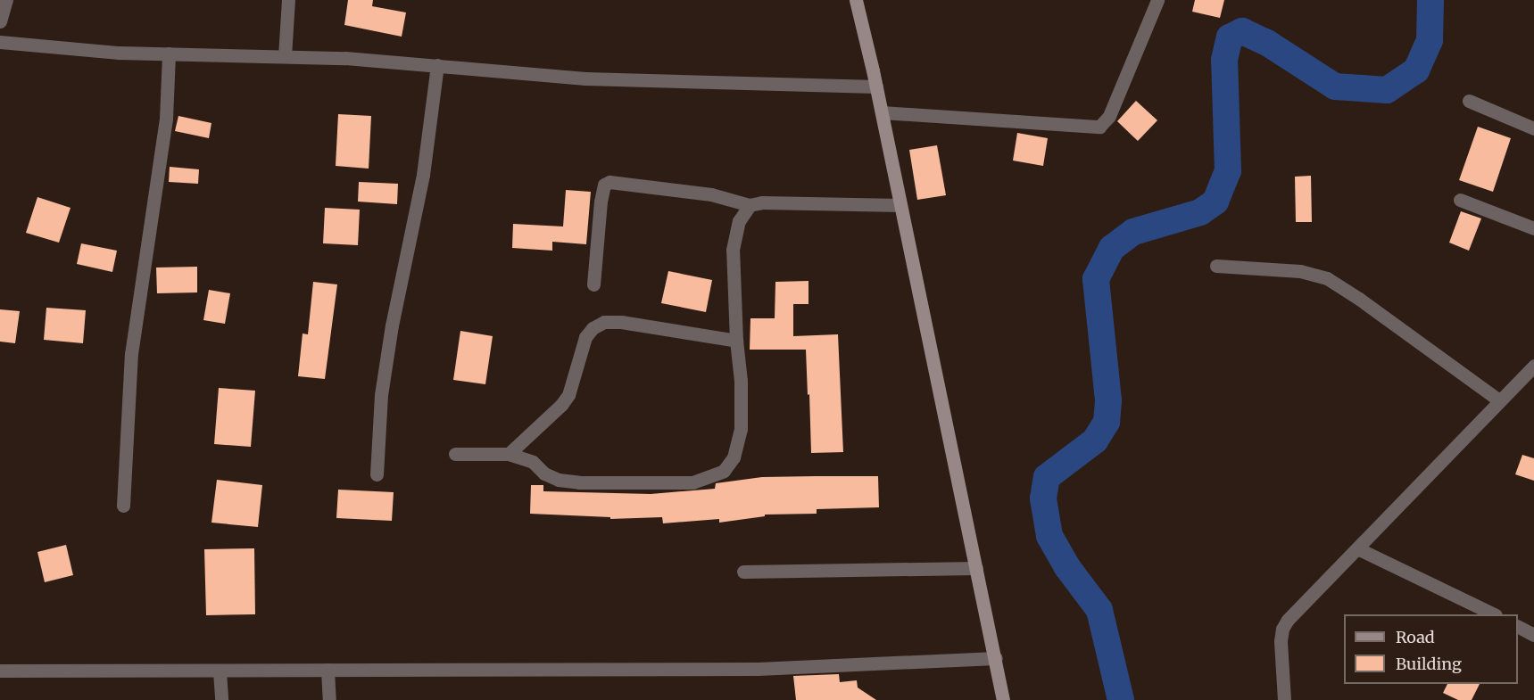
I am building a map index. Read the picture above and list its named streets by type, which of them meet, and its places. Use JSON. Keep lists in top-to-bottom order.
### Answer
{
  "legend": ["Road", "Building"]
}
